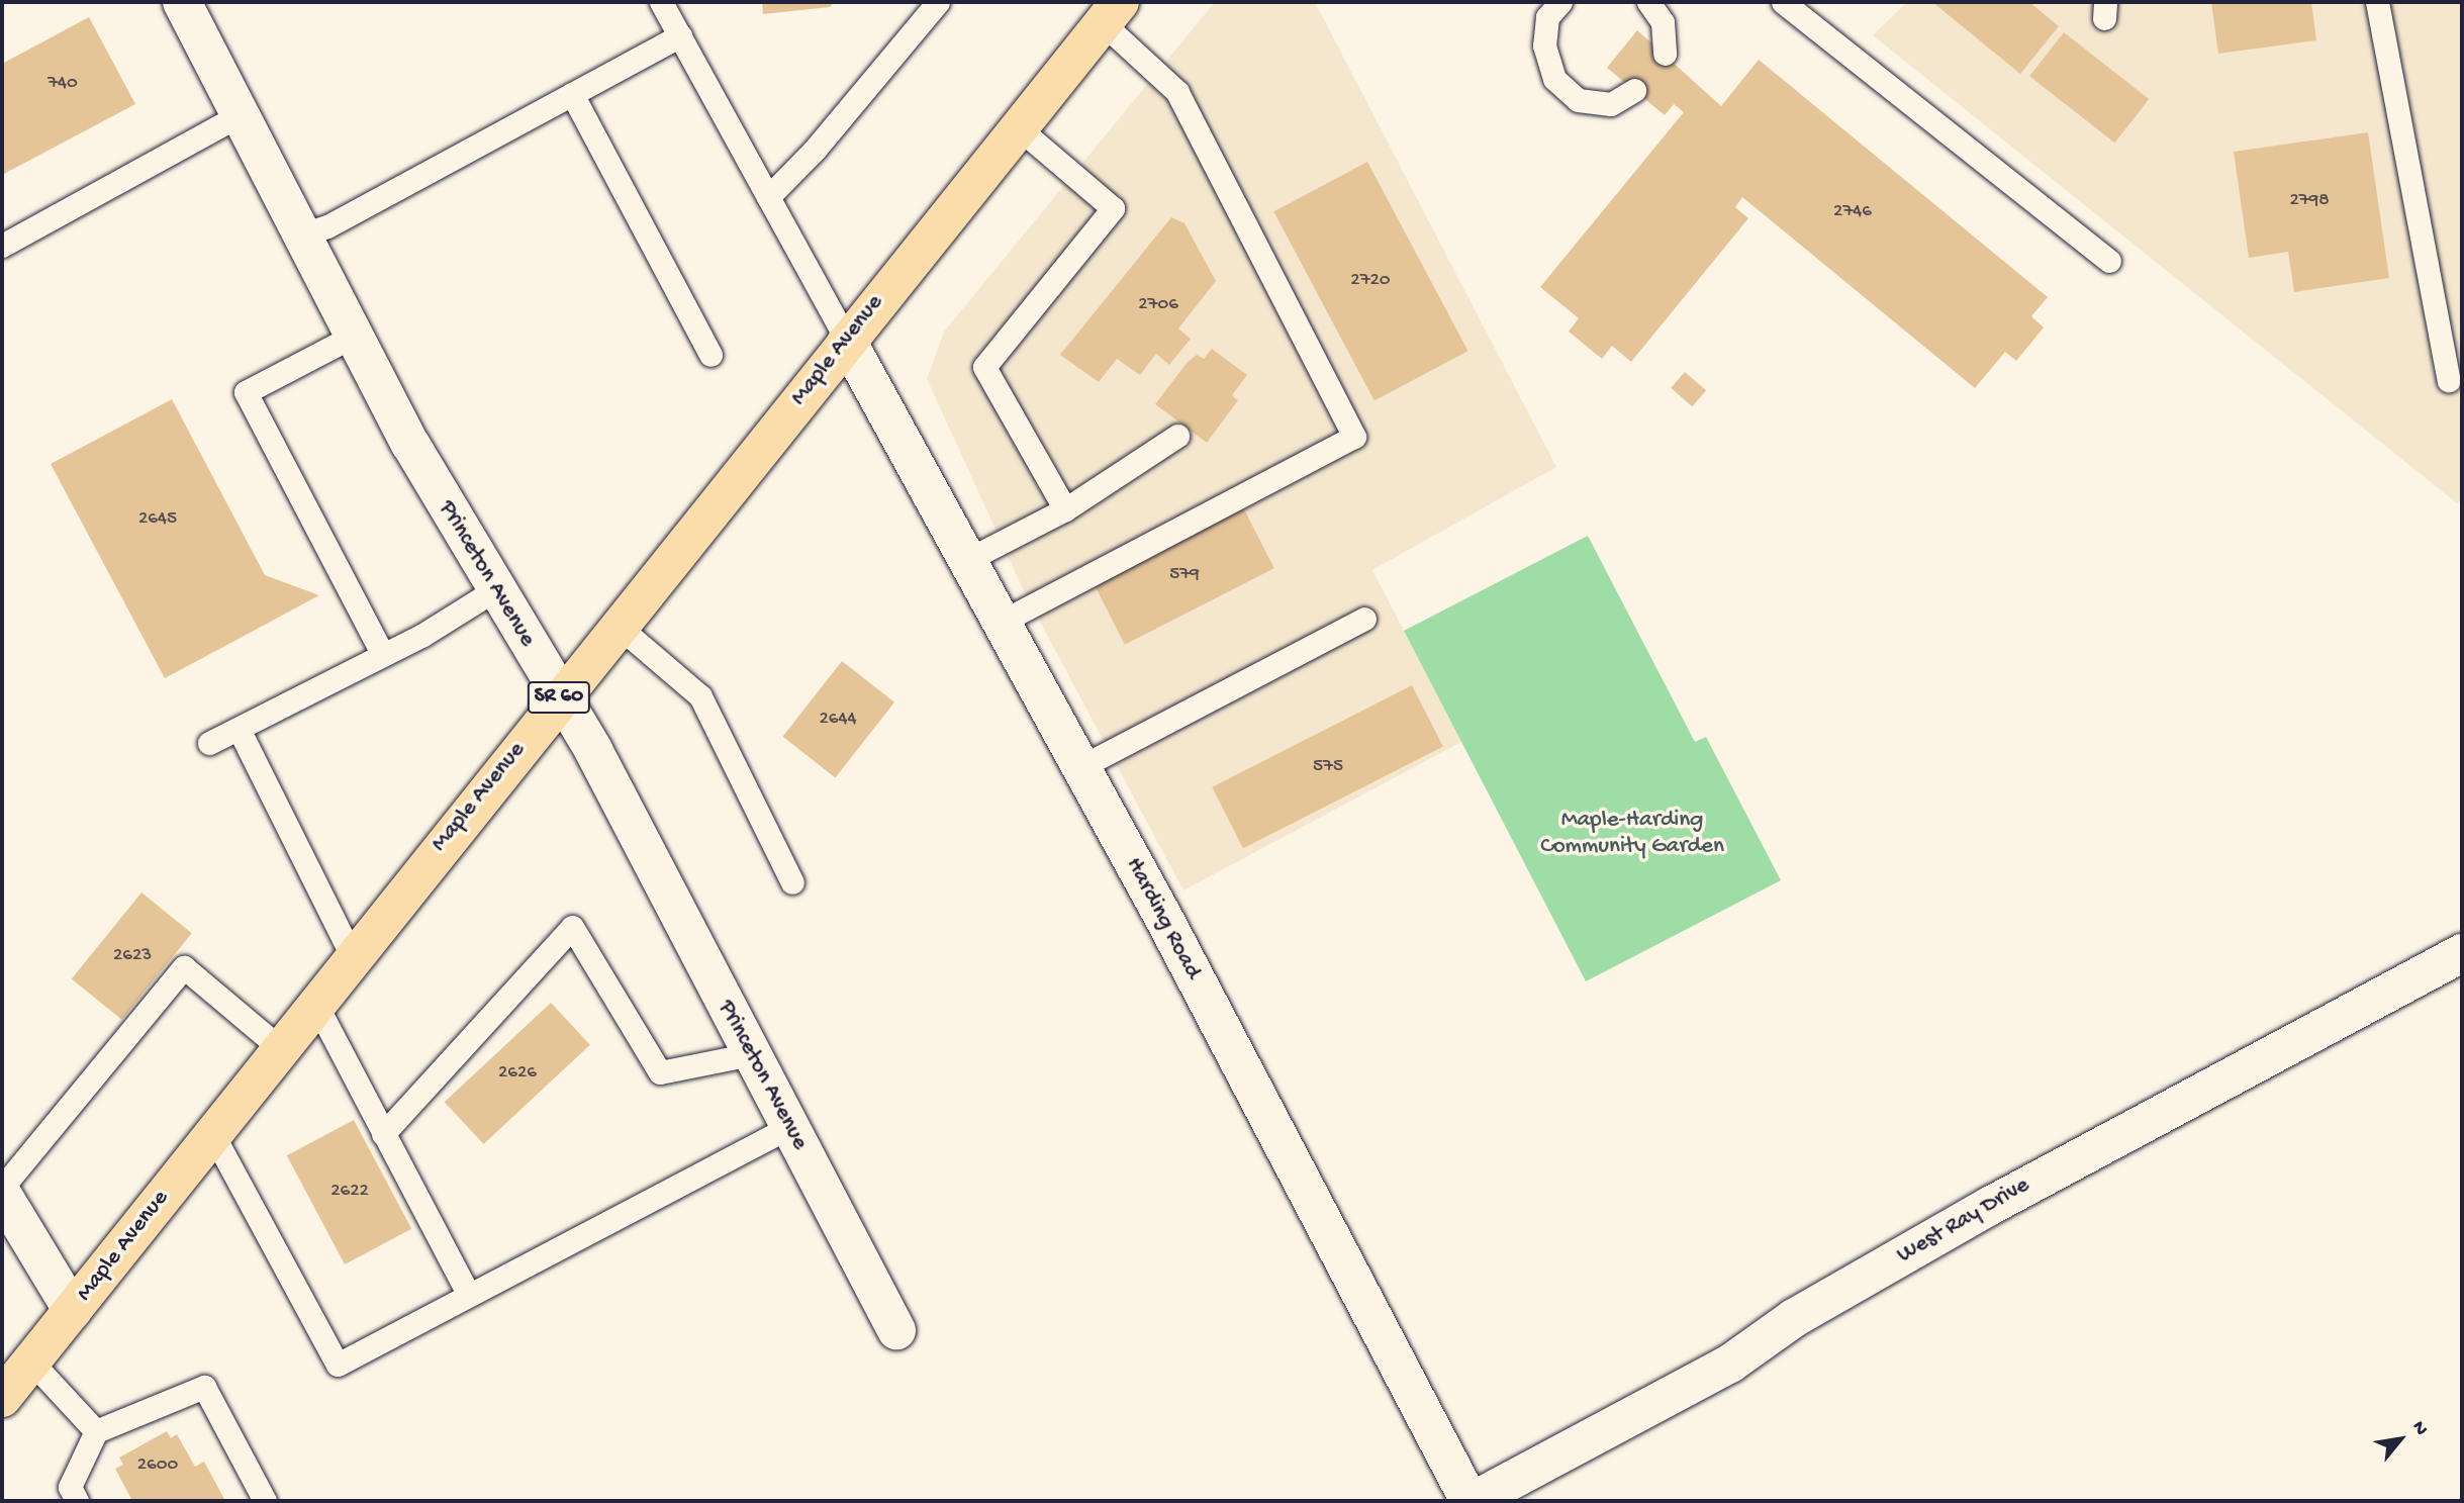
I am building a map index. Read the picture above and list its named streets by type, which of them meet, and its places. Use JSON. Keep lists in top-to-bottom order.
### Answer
{
  "streets": {
    "main road": ["Maple Avenue", "SR 60"],
    "street": ["Princeton Avenue", "Harding Road", "West Ray Drive"]
  },
  "crossings": [
    ["Maple Avenue", "Princeton Avenue"],
    ["Maple Avenue", "Harding Road"],
    ["Harding Road", "West Ray Drive"]
  ],
  "parks": ["Maple-Harding Community Garden"],
  "house_numbers": [
    "740",
    "2798",
    "2746",
    "2720",
    "2706",
    "2645",
    "579",
    "2644",
    "575",
    "2623",
    "2626",
    "2622",
    "2600"
  ],
  "north": "top right"
}
